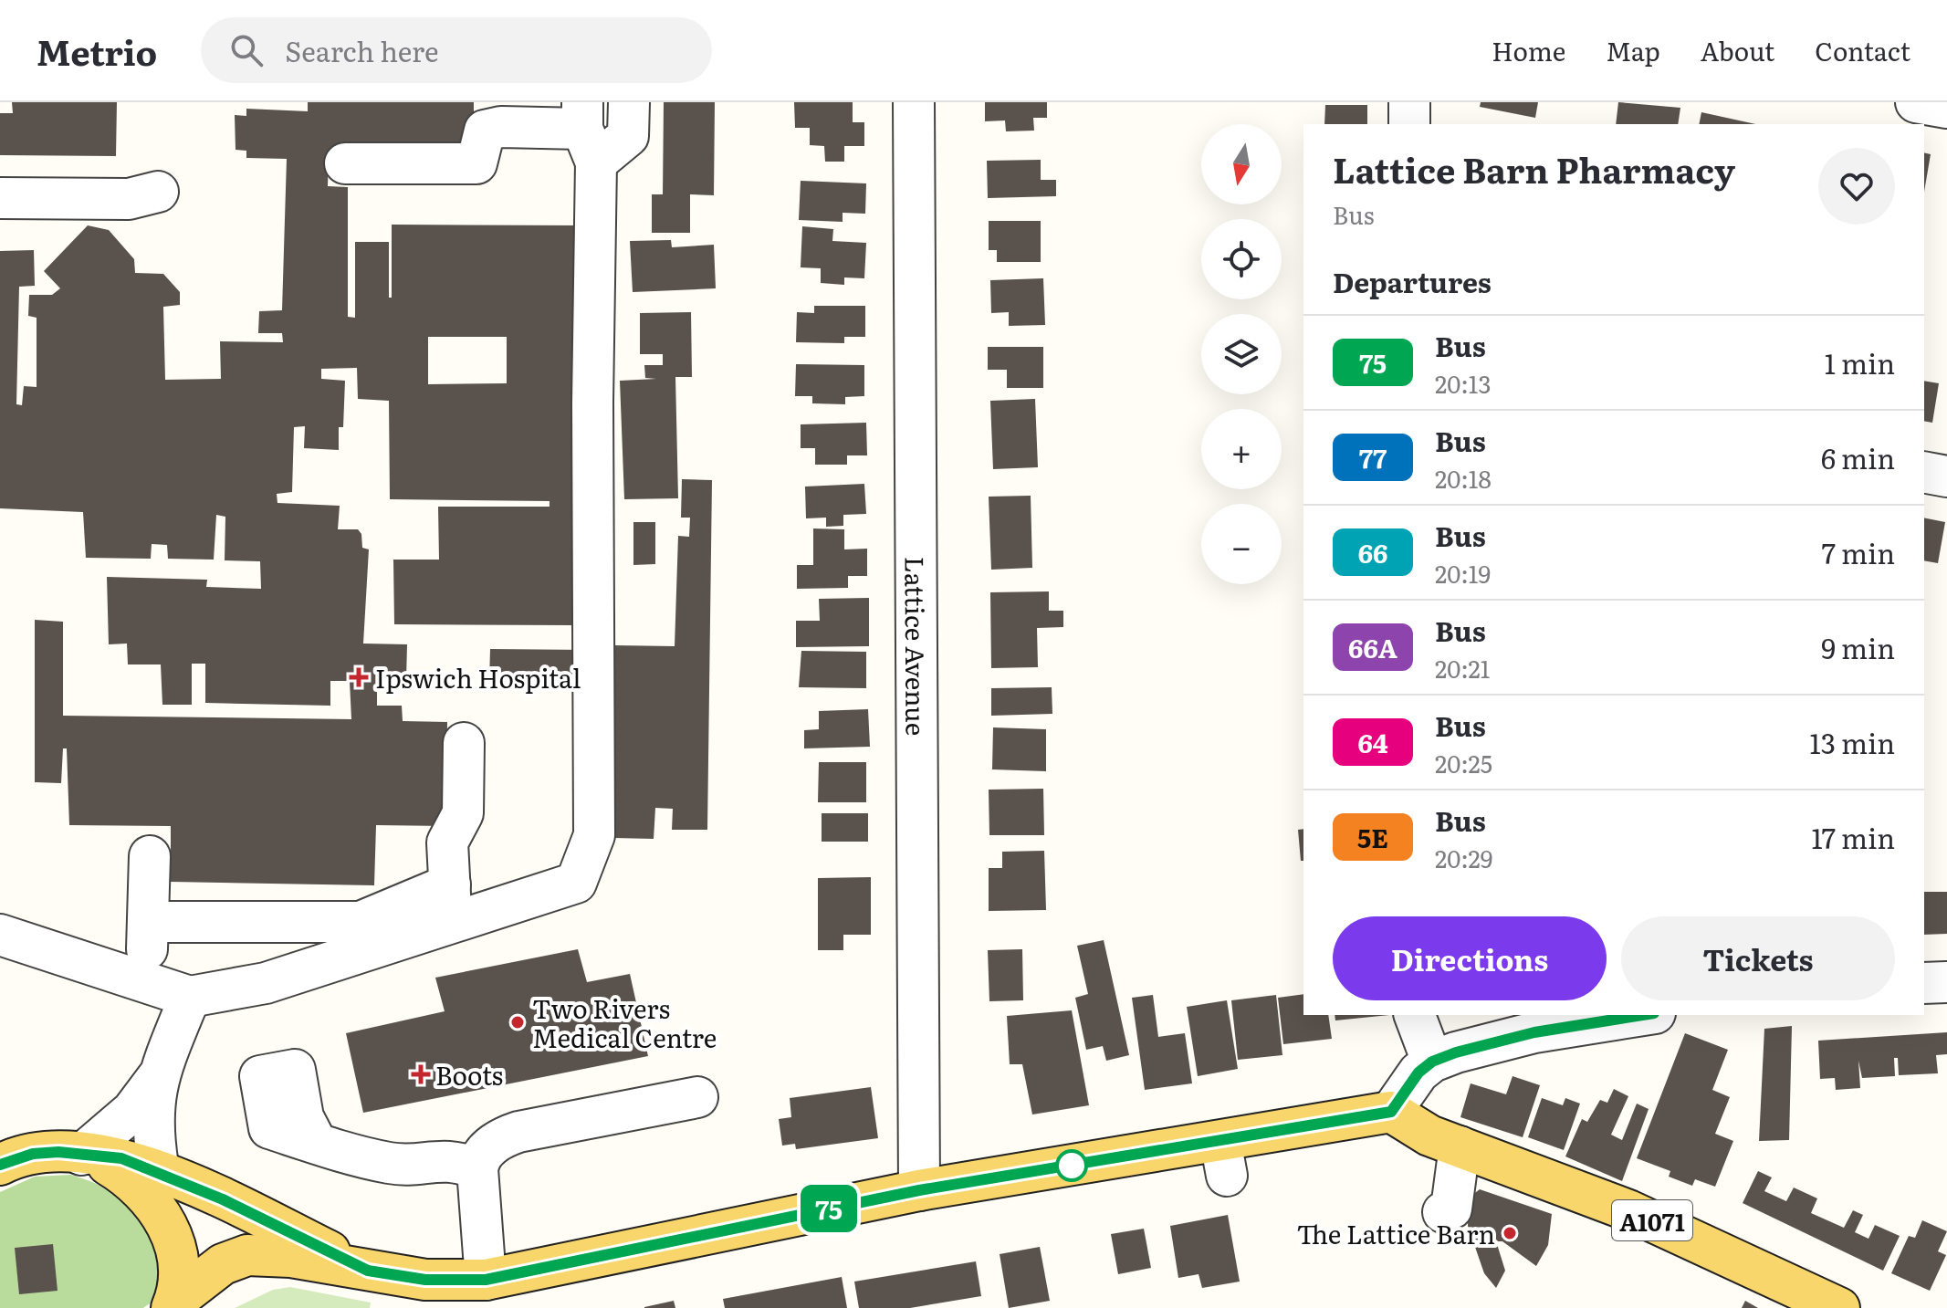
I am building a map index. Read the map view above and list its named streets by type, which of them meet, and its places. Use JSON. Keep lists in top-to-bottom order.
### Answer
{
  "streets": {
    "main road": ["A1071"],
    "street": ["Lattice Avenue"]
  },
  "places": {
    "health": ["Ipswich Hospital", "Boots"],
    "other": ["Two Rivers Medical Centre", "The Lattice Barn"]
  },
  "lines": ["bus line 75"],
  "north": "bottom",
  "page": {
    "header": "Metrio",
    "search": "Search here",
    "nav": [
      "Home",
      "Map",
      "About",
      "Contact"
    ],
    "on_map": "75",
    "map_buttons": ["+", "−"],
    "heading": [
      ["Lattice Barn Pharmacy", "Bus"],
      "Departures"
    ],
    "list": [
      {
        "mark": "75",
        "name": "Bus",
        "note": "20:13",
        "value": "1 min"
      },
      {
        "mark": "77",
        "name": "Bus",
        "note": "20:18",
        "value": "6 min"
      },
      {
        "mark": "66",
        "name": "Bus",
        "note": "20:19",
        "value": "7 min"
      },
      {
        "mark": "66A",
        "name": "Bus",
        "note": "20:21",
        "value": "9 min"
      },
      {
        "mark": "64",
        "name": "Bus",
        "note": "20:25",
        "value": "13 min"
      },
      {
        "mark": "5E",
        "name": "Bus",
        "note": "20:29",
        "value": "17 min"
      }
    ],
    "buttons": ["Directions", "Tickets"]
  }
}
